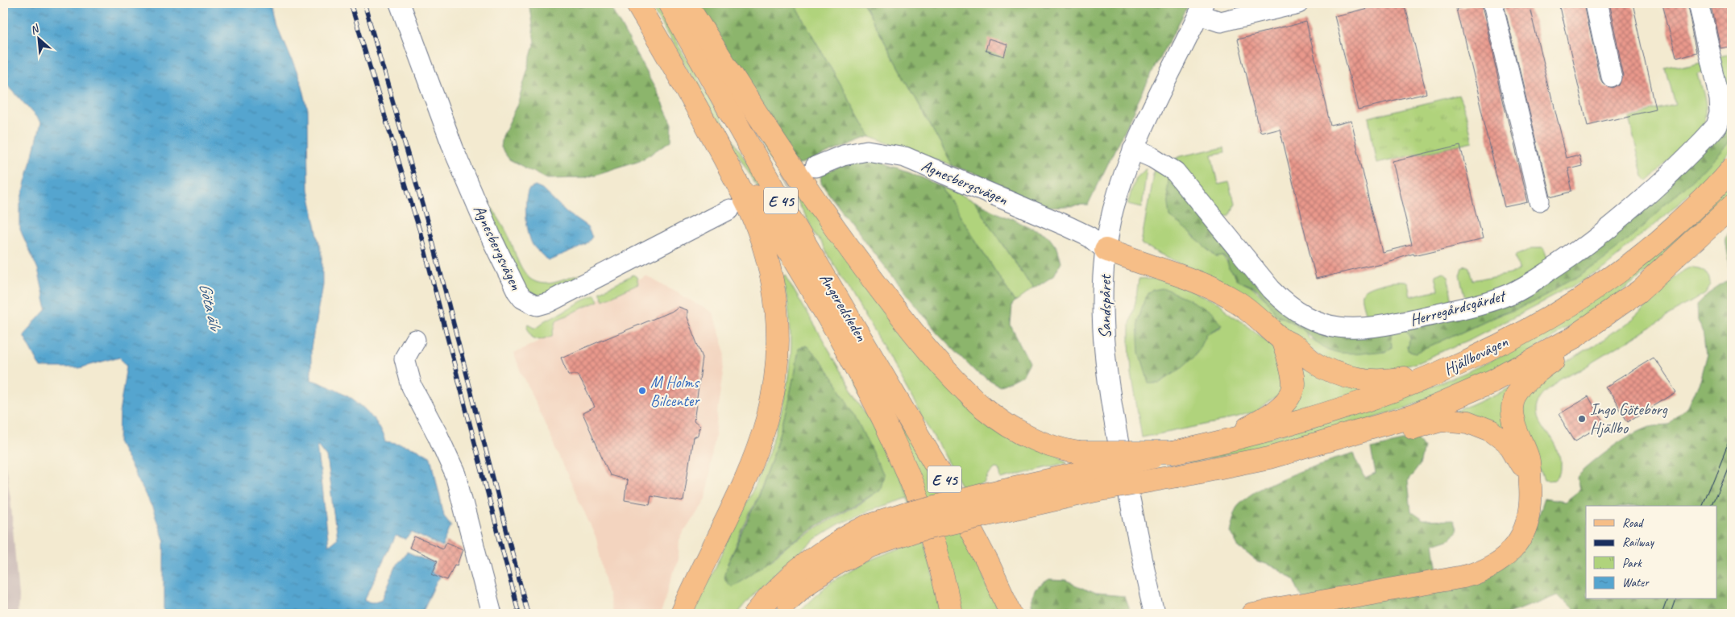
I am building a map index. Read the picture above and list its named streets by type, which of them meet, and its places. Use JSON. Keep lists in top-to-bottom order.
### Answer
{
  "streets": {
    "main road": ["E 45", "Angeredsleden", "Hjällbovägen"],
    "street": ["Agnesbergsvägen", "Sandspåret", "Herregårdsgärdet"]
  },
  "crossings": [
    ["Agnesbergsvägen", "Sandspåret"],
    ["Sandspåret", "Herregårdsgärdet"]
  ],
  "water": ["Göta älv"],
  "places": ["M Holms Bilcenter", "Ingo Göteborg Hjällbo"],
  "legend": [
    "Road",
    "Railway",
    "Park",
    "Water"
  ],
  "north": "top left"
}
